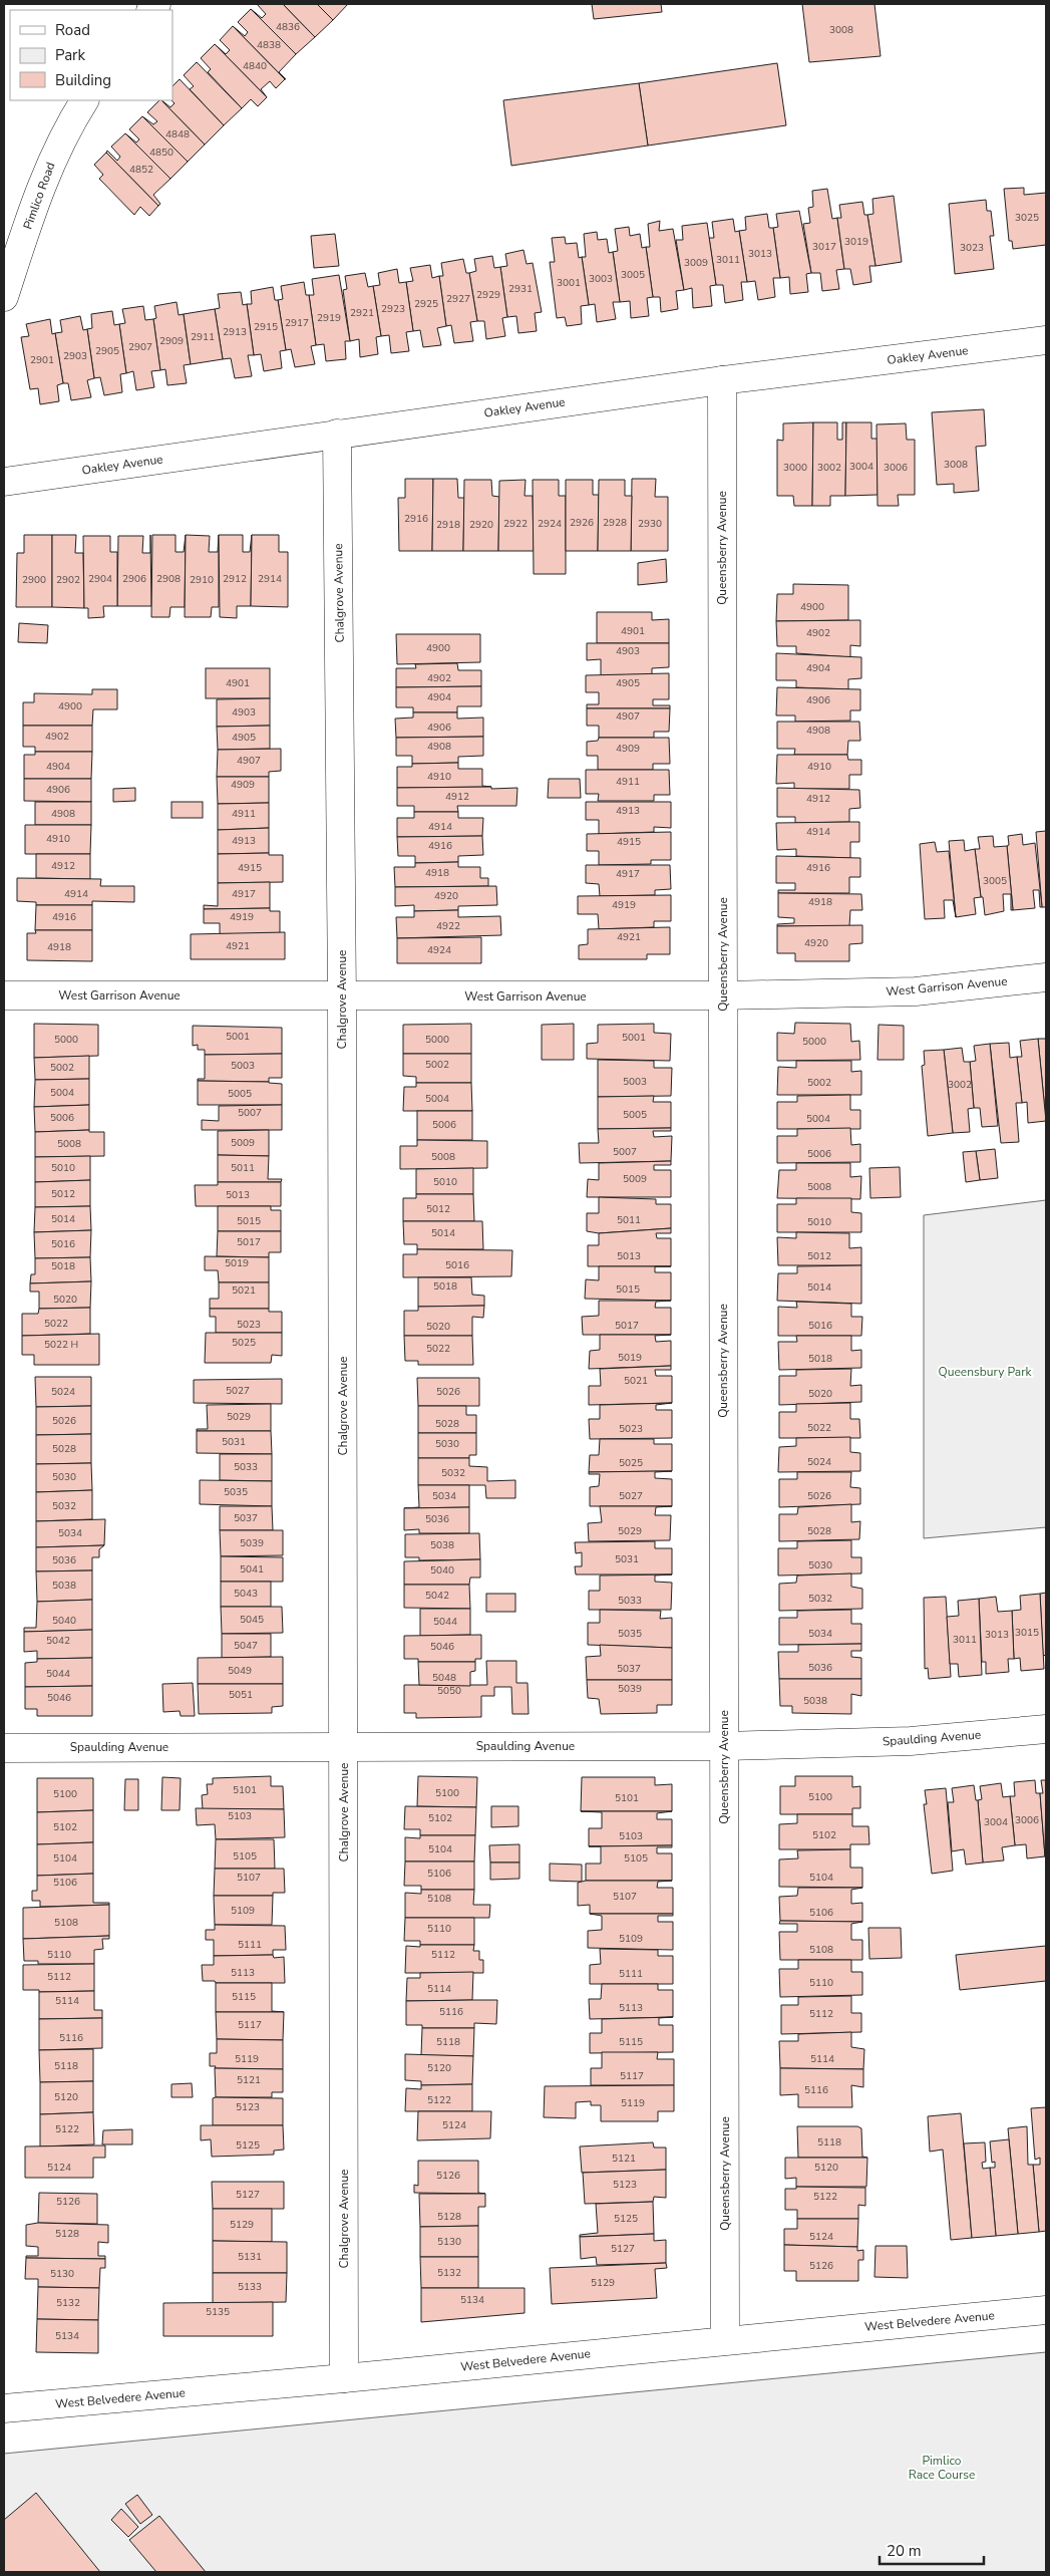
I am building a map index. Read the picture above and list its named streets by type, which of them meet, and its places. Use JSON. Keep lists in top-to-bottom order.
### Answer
{
  "streets": {
    "street": [
      "Pimlico Road",
      "Oakley Avenue",
      "Queensberry Avenue",
      "Chalgrove Avenue",
      "West Garrison Avenue",
      "Spaulding Avenue",
      "West Belvedere Avenue"
    ]
  },
  "crossings": [
    ["Oakley Avenue", "Queensberry Avenue"],
    ["Oakley Avenue", "Chalgrove Avenue"],
    ["Queensberry Avenue", "West Garrison Avenue"],
    ["Queensberry Avenue", "Spaulding Avenue"],
    ["Queensberry Avenue", "West Belvedere Avenue"],
    ["Chalgrove Avenue", "West Garrison Avenue"],
    ["Chalgrove Avenue", "Spaulding Avenue"],
    ["Chalgrove Avenue", "West Belvedere Avenue"]
  ],
  "parks": ["Queensbury Park", "Pimlico Race Course"],
  "house_numbers": [
    "4836",
    "3008",
    "4838",
    "4840",
    "4848",
    "4850",
    "4852",
    "3025",
    "3019",
    "3017",
    "3023",
    "3013",
    "3011",
    "3009",
    "3005",
    "3003",
    "3001",
    "2931",
    "2929",
    "2927",
    "2925",
    "2923",
    "2921",
    "2919",
    "2917",
    "2915",
    "2913",
    "2911",
    "2909",
    "2907",
    "2905",
    "2903",
    "2901",
    "3008",
    "3004",
    "3000",
    "3002",
    "3006",
    "2916",
    "2926",
    "2928",
    "2922",
    "2924",
    "2930",
    "2918",
    "2920",
    "2904",
    "2906",
    "2908",
    "2912",
    "2914",
    "2900",
    "2902",
    "2910",
    "4900",
    "4901",
    "4902",
    "4900",
    "4903",
    "4904",
    "4902",
    "4901",
    "4905",
    "4904",
    "4906",
    "4900",
    "4903",
    "4907",
    "4906",
    "4908",
    "4902",
    "4905",
    "4908",
    "4909",
    "4907",
    "4904",
    "4910",
    "4910",
    "4911",
    "4909",
    "4906",
    "4912",
    "4912",
    "4913",
    "4908",
    "4911",
    "4914",
    "4914",
    "4910",
    "4913",
    "4915",
    "4916",
    "4912",
    "4915",
    "4916",
    "4918",
    "4917",
    "3005",
    "4914",
    "4917",
    "4920",
    "4918",
    "4919",
    "4916",
    "4919",
    "4922",
    "4921",
    "4920",
    "4921",
    "4918",
    "4924",
    "5001",
    "5001",
    "5000",
    "5000",
    "5000",
    "5002",
    "5003",
    "5002",
    "5003",
    "5002",
    "3002",
    "5004",
    "5005",
    "5004",
    "5007",
    "5005",
    "5006",
    "5004",
    "5006",
    "5009",
    "5008",
    "5007",
    "5006",
    "5008",
    "5010",
    "5011",
    "5009",
    "5010",
    "5008",
    "5012",
    "5013",
    "5012",
    "5014",
    "5011",
    "5015",
    "5010",
    "5014",
    "5017",
    "5016",
    "5013",
    "5012",
    "5019",
    "5016",
    "5018",
    "5018",
    "5014",
    "5015",
    "5021",
    "5020",
    "5022",
    "5023",
    "5017",
    "5016",
    "5020",
    "5025",
    "5022 H",
    "5022",
    "5019",
    "5018",
    "5021",
    "5027",
    "5024",
    "5026",
    "5020",
    "5029",
    "5026",
    "5028",
    "5022",
    "5023",
    "5031",
    "5030",
    "5028",
    "5024",
    "5025",
    "5033",
    "5032",
    "5030",
    "5035",
    "5034",
    "5027",
    "5026",
    "5032",
    "5037",
    "5036",
    "5029",
    "5028",
    "5034",
    "5039",
    "5038",
    "5031",
    "5036",
    "5030",
    "5041",
    "5040",
    "5038",
    "5043",
    "5042",
    "5032",
    "5033",
    "5045",
    "5040",
    "5044",
    "3015",
    "5035",
    "5034",
    "3013",
    "3011",
    "5042",
    "5047",
    "5046",
    "5036",
    "5037",
    "5049",
    "5044",
    "5048",
    "5039",
    "5050",
    "5051",
    "5046",
    "5038",
    "5101",
    "5100",
    "5100",
    "5100",
    "5101",
    "5103",
    "5102",
    "3006",
    "3004",
    "5102",
    "5102",
    "5103",
    "5104",
    "5105",
    "5104",
    "5105",
    "5106",
    "5107",
    "5104",
    "5106",
    "5107",
    "5108",
    "5109",
    "5106",
    "5108",
    "5110",
    "5109",
    "5111",
    "5108",
    "5110",
    "5112",
    "5113",
    "5111",
    "5112",
    "5110",
    "5114",
    "5115",
    "5114",
    "5113",
    "5116",
    "5112",
    "5117",
    "5116",
    "5118",
    "5115",
    "5119",
    "5114",
    "5118",
    "5120",
    "5117",
    "5121",
    "5116",
    "5120",
    "5122",
    "5119",
    "5123",
    "5124",
    "5122",
    "5118",
    "5125",
    "5121",
    "5124",
    "5120",
    "5126",
    "5123",
    "5127",
    "5122",
    "5126",
    "5128",
    "5125",
    "5129",
    "5128",
    "5124",
    "5130",
    "5127",
    "5131",
    "5126",
    "5132",
    "5130",
    "5129",
    "5133",
    "5134",
    "5132",
    "5135",
    "5134"
  ],
  "legend": ["Road", "Park", "Building"],
  "scale_bar": "20 m"
}
